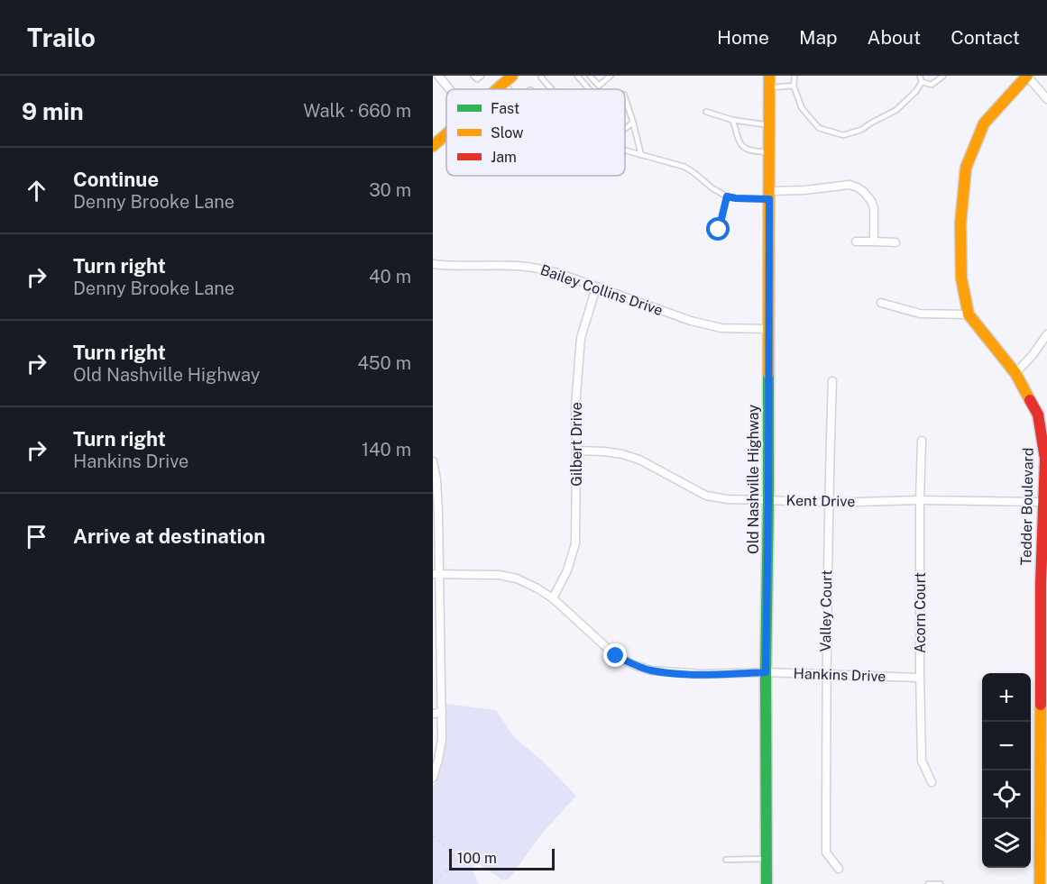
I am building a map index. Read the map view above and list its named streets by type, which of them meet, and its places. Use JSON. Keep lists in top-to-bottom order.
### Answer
{
  "streets": {
    "street": [
      "Bailey Collins Drive",
      "Gilbert Drive",
      "Old Nashville Highway",
      "Kent Drive",
      "Tedder Boulevard",
      "Valley Court",
      "Acorn Court",
      "Hankins Drive"
    ]
  },
  "crossings": [
    ["Bailey Collins Drive", "Gilbert Drive"],
    ["Bailey Collins Drive", "Old Nashville Highway"],
    ["Gilbert Drive", "Kent Drive"],
    ["Gilbert Drive", "Hankins Drive"],
    ["Old Nashville Highway", "Kent Drive"],
    ["Old Nashville Highway", "Hankins Drive"],
    ["Kent Drive", "Tedder Boulevard"],
    ["Kent Drive", "Valley Court"],
    ["Kent Drive", "Acorn Court"],
    ["Valley Court", "Hankins Drive"],
    ["Acorn Court", "Hankins Drive"]
  ],
  "legend": ["Fast", "Slow", "Jam"],
  "scale_bar": "100 m",
  "page": {
    "header": "Trailo",
    "nav": [
      "Home",
      "Map",
      "About",
      "Contact"
    ],
    "heading": ["9 min", "Walk · 660 m"],
    "list": [
      ["Continue", "Denny Brooke Lane", "30 m"],
      ["Turn right", "Denny Brooke Lane", "40 m"],
      ["Turn right", "Old Nashville Highway", "450 m"],
      ["Turn right", "Hankins Drive", "140 m"],
      "Arrive at destination"
    ],
    "map_buttons": ["+", "−"],
    "scale": "100 m"
  }
}
